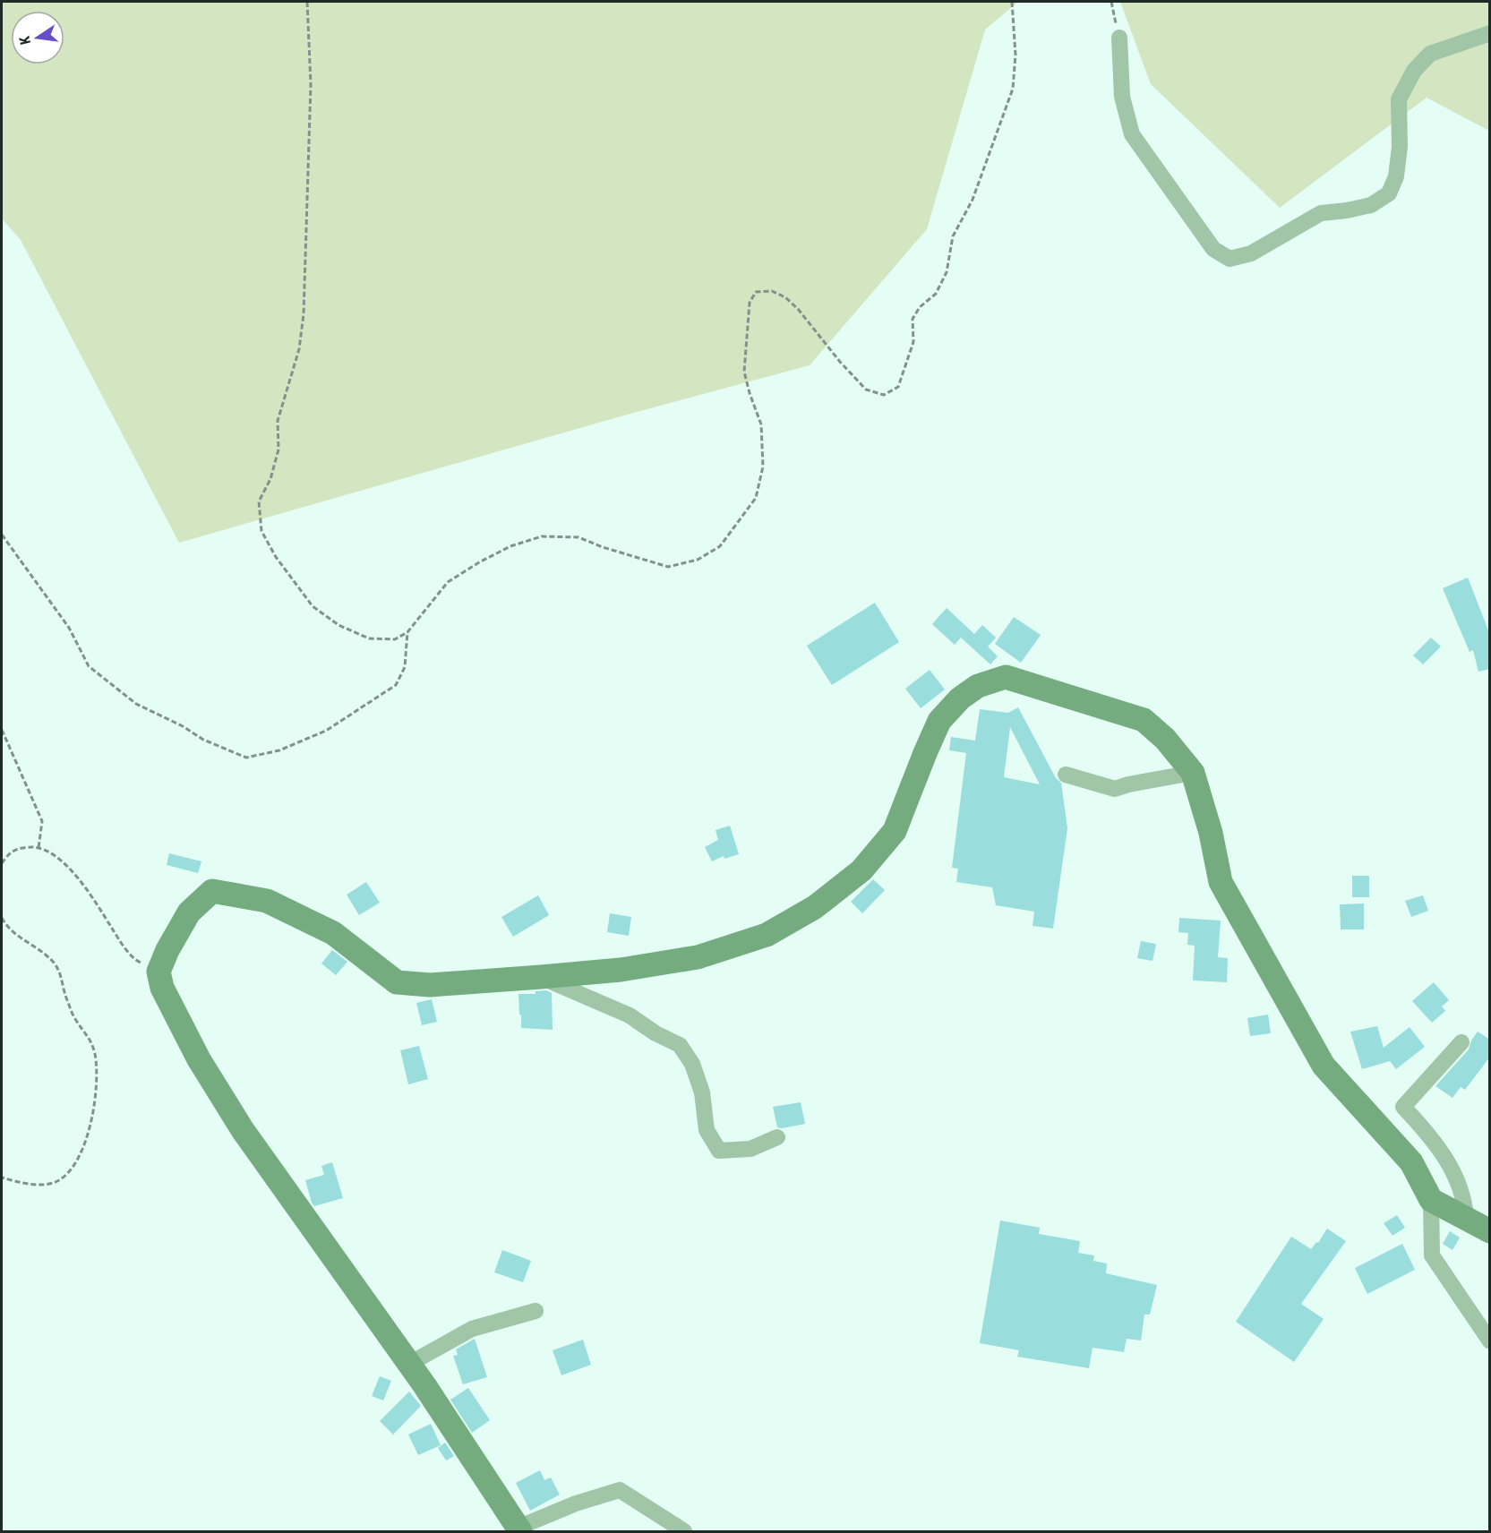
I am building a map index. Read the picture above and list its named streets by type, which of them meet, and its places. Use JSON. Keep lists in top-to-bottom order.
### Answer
{
  "north": "left"
}
